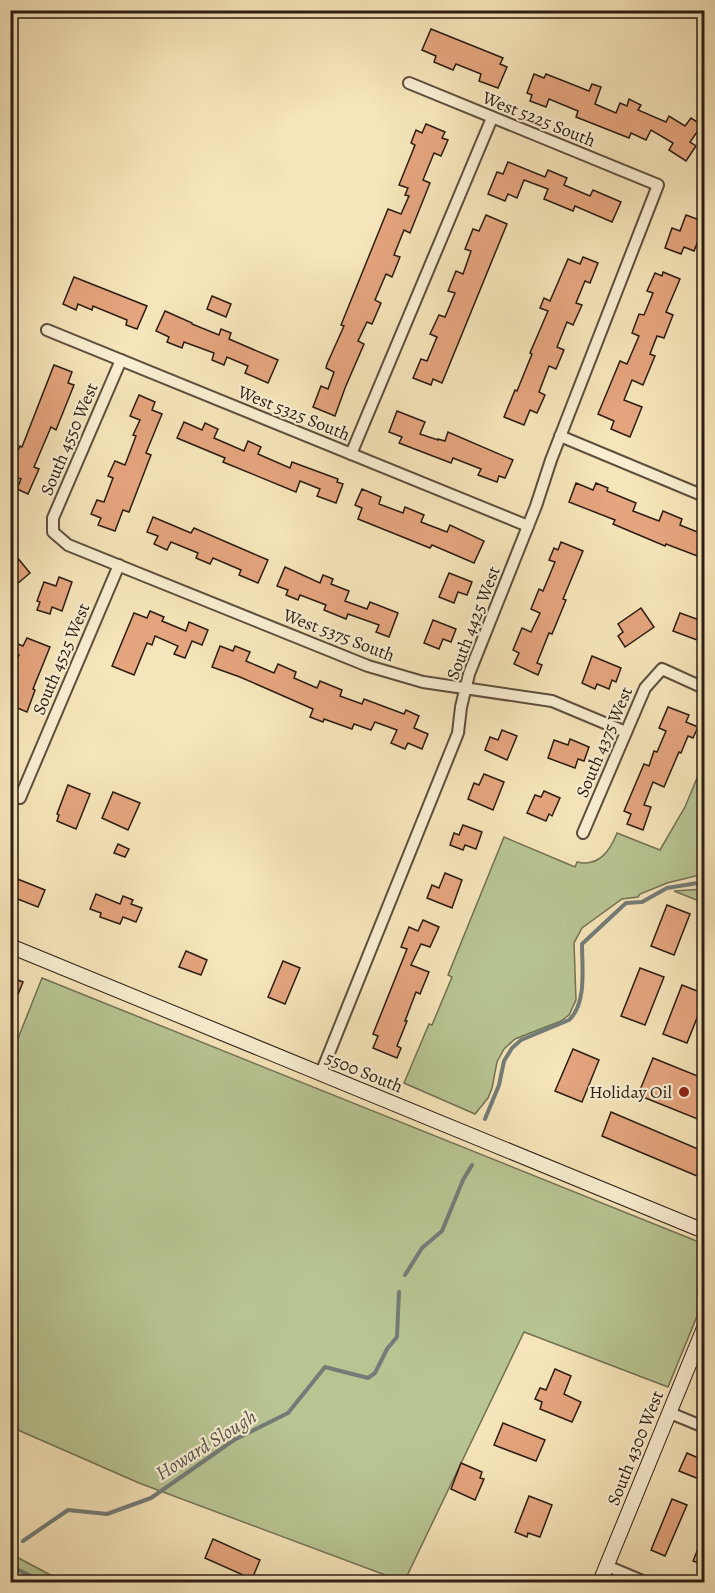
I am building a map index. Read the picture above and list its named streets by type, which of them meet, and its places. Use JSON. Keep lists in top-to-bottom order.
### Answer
{
  "streets": {
    "main road": ["5500 South", "South 4300 West"],
    "street": [
      "West 5225 South",
      "West 5325 South",
      "South 4550 West",
      "South 4425 West",
      "West 5375 South",
      "South 4525 West",
      "South 4375 West"
    ]
  },
  "crossings": [
    ["West 5225 South", "South 4425 West"],
    ["West 5325 South", "South 4550 West"],
    ["West 5325 South", "South 4425 West"],
    ["South 4550 West", "West 5375 South"],
    ["South 4425 West", "West 5375 South"],
    ["South 4425 West", "5500 South"],
    ["West 5375 South", "South 4525 West"],
    ["West 5375 South", "South 4375 West"]
  ],
  "water": ["Howard Slough"],
  "places": ["Holiday Oil"]
}
